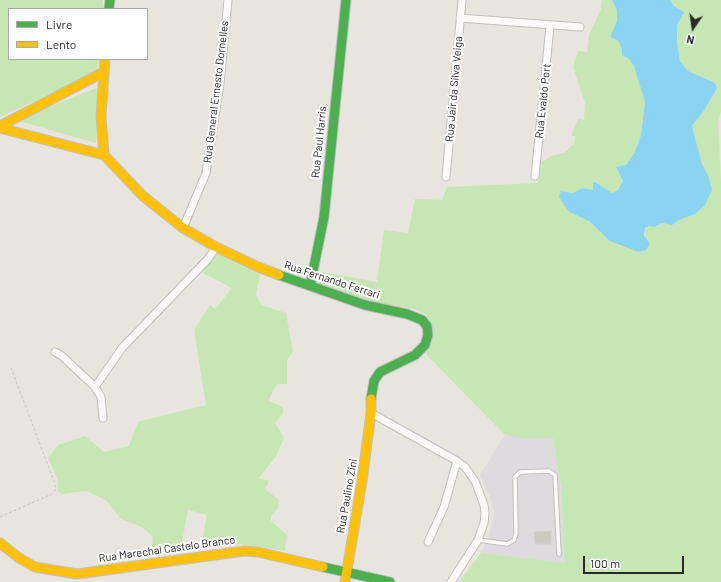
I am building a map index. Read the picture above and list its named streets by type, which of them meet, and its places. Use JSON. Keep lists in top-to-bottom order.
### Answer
{
  "streets": {
    "street": [
      "Rua Jair da Silva Veiga",
      "Rua General Ernesto Dornelles",
      "Rua Evaldo Port",
      "Rua Paul Harris",
      "Rua Fernando Ferrari",
      "Rua Paulino Zini",
      "Rua Marechal Castelo Branco"
    ]
  },
  "crossings": [
    ["Rua General Ernesto Dornelles", "Rua Fernando Ferrari"],
    ["Rua Paul Harris", "Rua Fernando Ferrari"],
    ["Rua Fernando Ferrari", "Rua Paulino Zini"],
    ["Rua Paulino Zini", "Rua Marechal Castelo Branco"]
  ],
  "legend": ["Livre", "Lento"],
  "scale_bar": "100 m",
  "north": "bottom"
}
